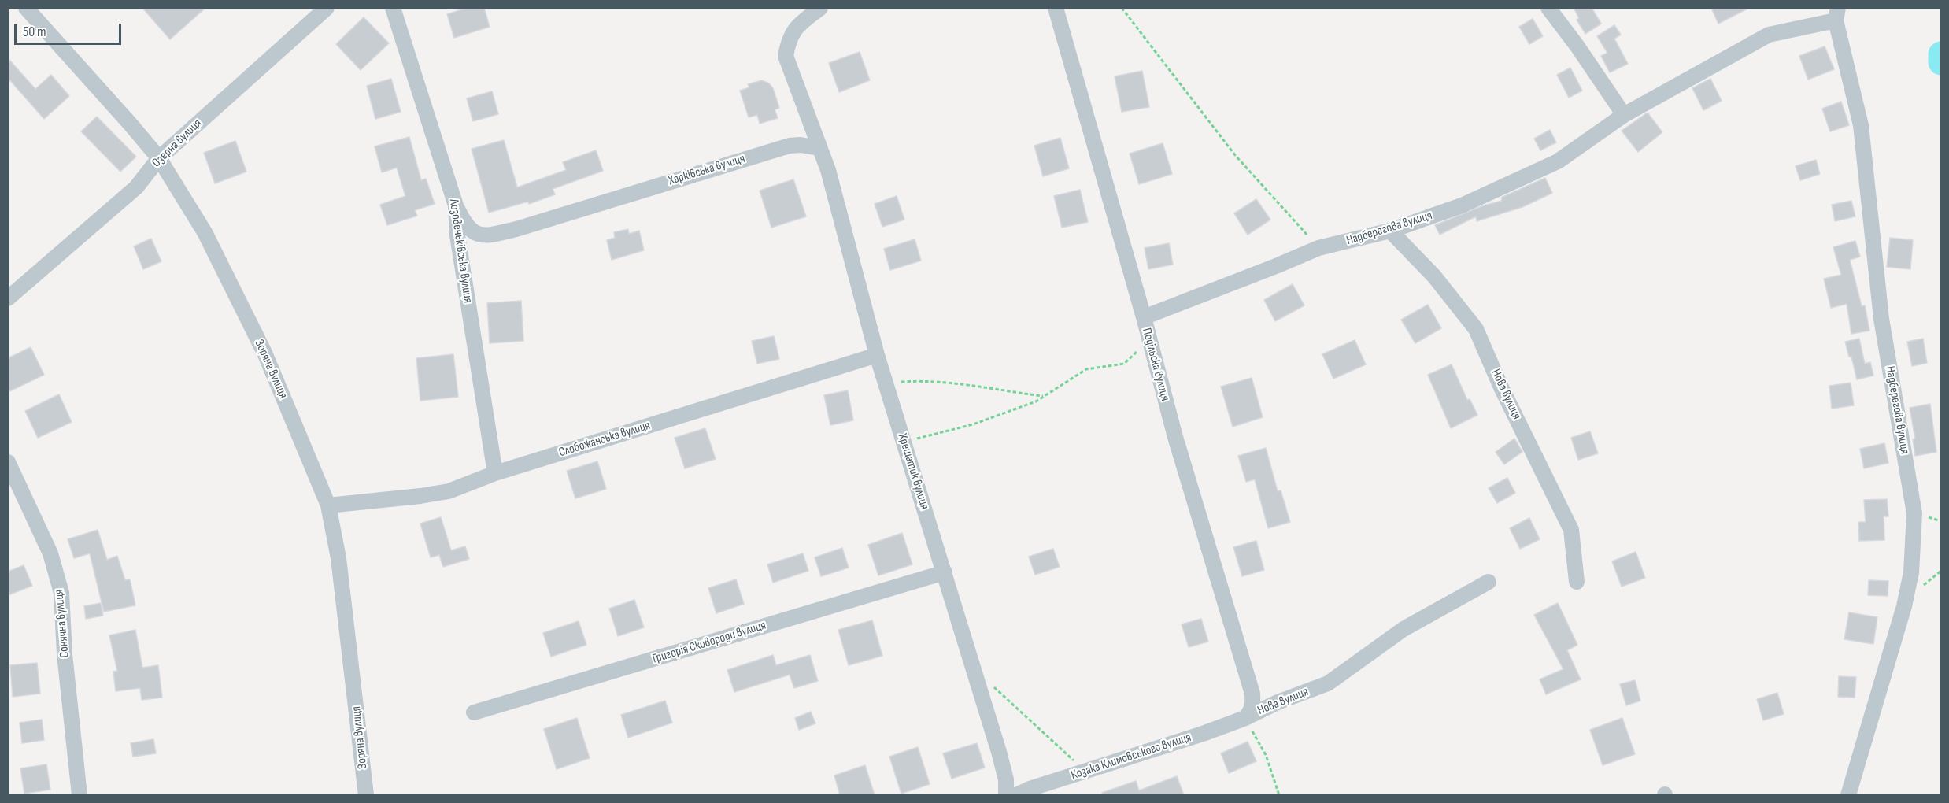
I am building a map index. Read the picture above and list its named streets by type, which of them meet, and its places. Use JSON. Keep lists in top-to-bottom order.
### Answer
{
  "streets": {
    "street": [
      "Озерна вулиця",
      "Харківська вулиця",
      "Надберегова вулиця",
      "Лозовеньківська вулиця",
      "Подільска вулиця",
      "Зоряна вулиця",
      "Нова вулиця",
      "Слобожанська вулиця",
      "Хрещатик вулиця",
      "Сонячна вулиця",
      "Григорія Сковороди вулиця",
      "Козака Климовського вулиця"
    ]
  },
  "crossings": [
    ["Озерна вулиця", "Зоряна вулиця"],
    ["Харківська вулиця", "Лозовеньківська вулиця"],
    ["Харківська вулиця", "Хрещатик вулиця"],
    ["Надберегова вулиця", "Подільска вулиця"],
    ["Надберегова вулиця", "Нова вулиця"],
    ["Лозовеньківська вулиця", "Слобожанська вулиця"],
    ["Подільска вулиця", "Нова вулиця"],
    ["Подільска вулиця", "Козака Климовського вулиця"],
    ["Зоряна вулиця", "Слобожанська вулиця"],
    ["Нова вулиця", "Козака Климовського вулиця"],
    ["Слобожанська вулиця", "Хрещатик вулиця"],
    ["Хрещатик вулиця", "Григорія Сковороди вулиця"]
  ],
  "scale_bar": "50 m"
}
